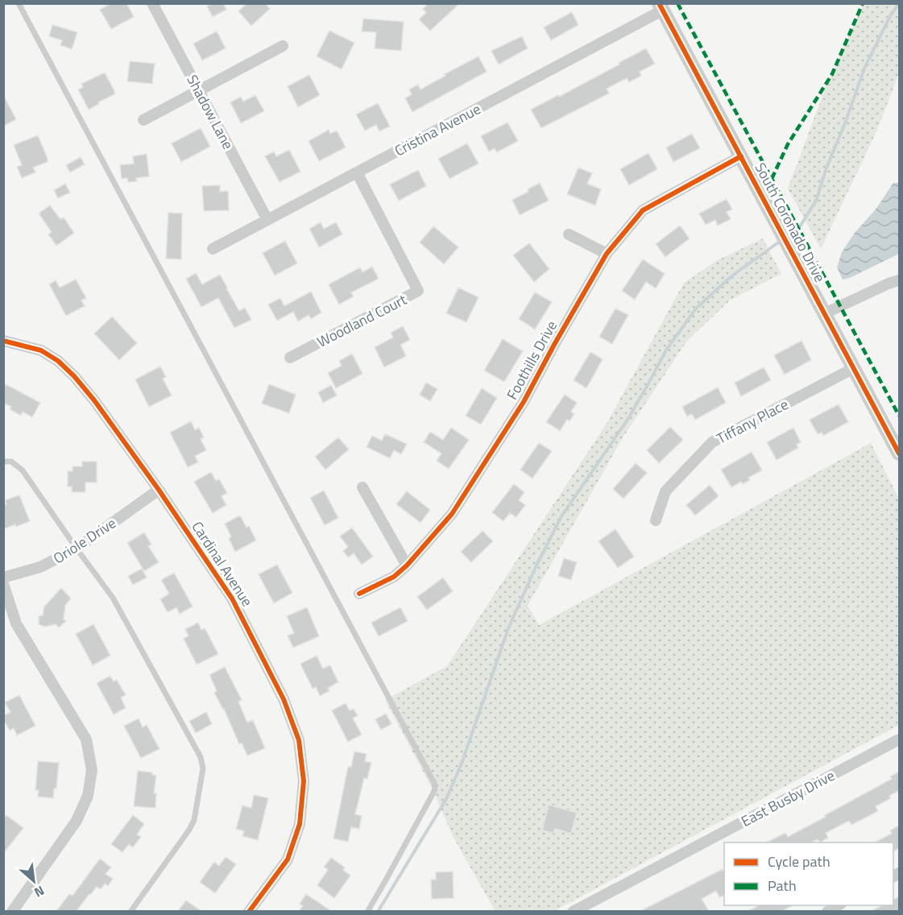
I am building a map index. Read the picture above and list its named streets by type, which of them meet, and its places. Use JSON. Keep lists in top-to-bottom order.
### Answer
{
  "streets": {
    "street": [
      "Shadow Lane",
      "Cristina Avenue",
      "South Coronado Drive",
      "Woodland Court",
      "Foothills Drive",
      "Tiffany Place",
      "Oriole Drive",
      "Cardinal Avenue",
      "East Busby Drive"
    ]
  },
  "crossings": [
    ["Shadow Lane", "Cristina Avenue"],
    ["Cristina Avenue", "South Coronado Drive"],
    ["Cristina Avenue", "Woodland Court"],
    ["South Coronado Drive", "Foothills Drive"],
    ["South Coronado Drive", "Tiffany Place"],
    ["Oriole Drive", "Cardinal Avenue"]
  ],
  "legend": ["Cycle path", "Path"],
  "north": "bottom right"
}
